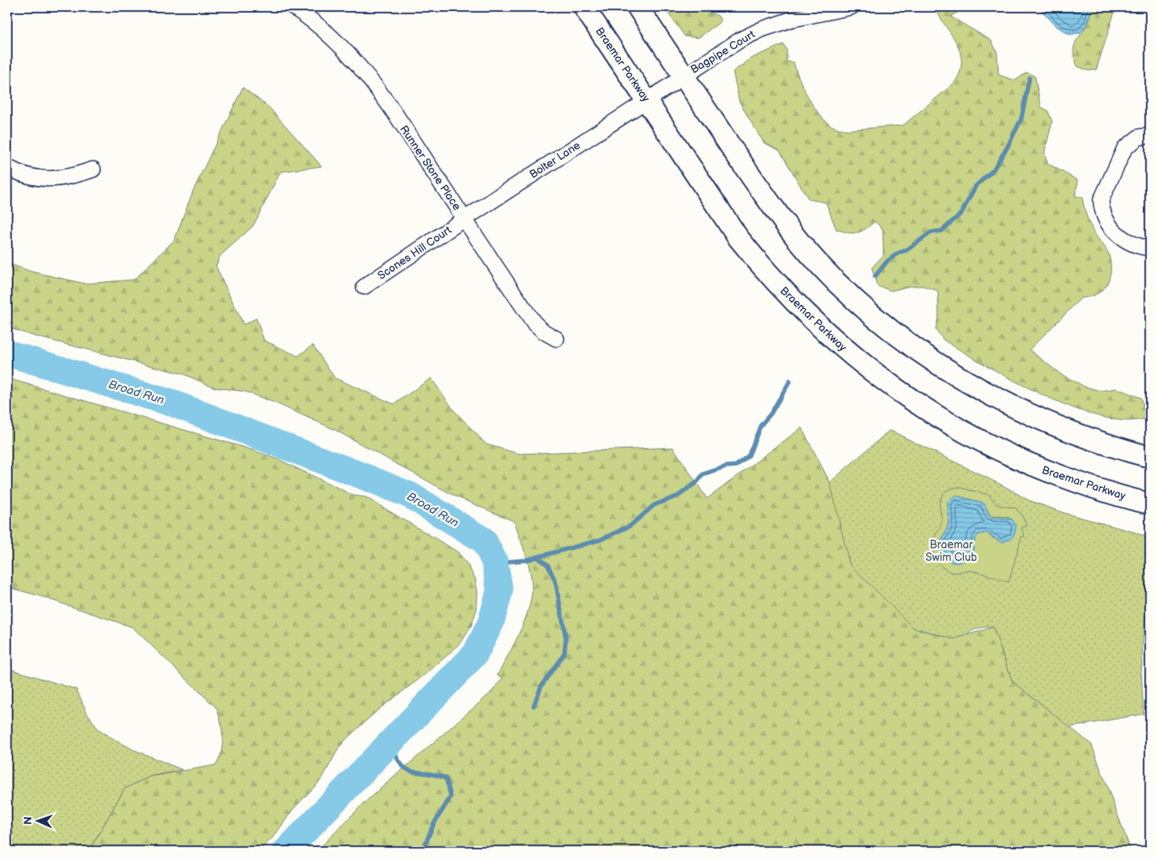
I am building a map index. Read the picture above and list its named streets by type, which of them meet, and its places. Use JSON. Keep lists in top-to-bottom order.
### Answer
{
  "streets": {
    "street": [
      "Bagpipe Court",
      "Braemar Parkway",
      "Bolter Lane",
      "Runner Stone Place",
      "Scones Hill Court"
    ]
  },
  "crossings": [
    ["Bagpipe Court", "Braemar Parkway"],
    ["Bagpipe Court", "Bolter Lane"],
    ["Braemar Parkway", "Bolter Lane"],
    ["Bolter Lane", "Runner Stone Place"],
    ["Bolter Lane", "Scones Hill Court"],
    ["Runner Stone Place", "Scones Hill Court"]
  ],
  "water": ["Broad Run"],
  "parks": ["Braemar Swim Club"],
  "north": "left"
}
